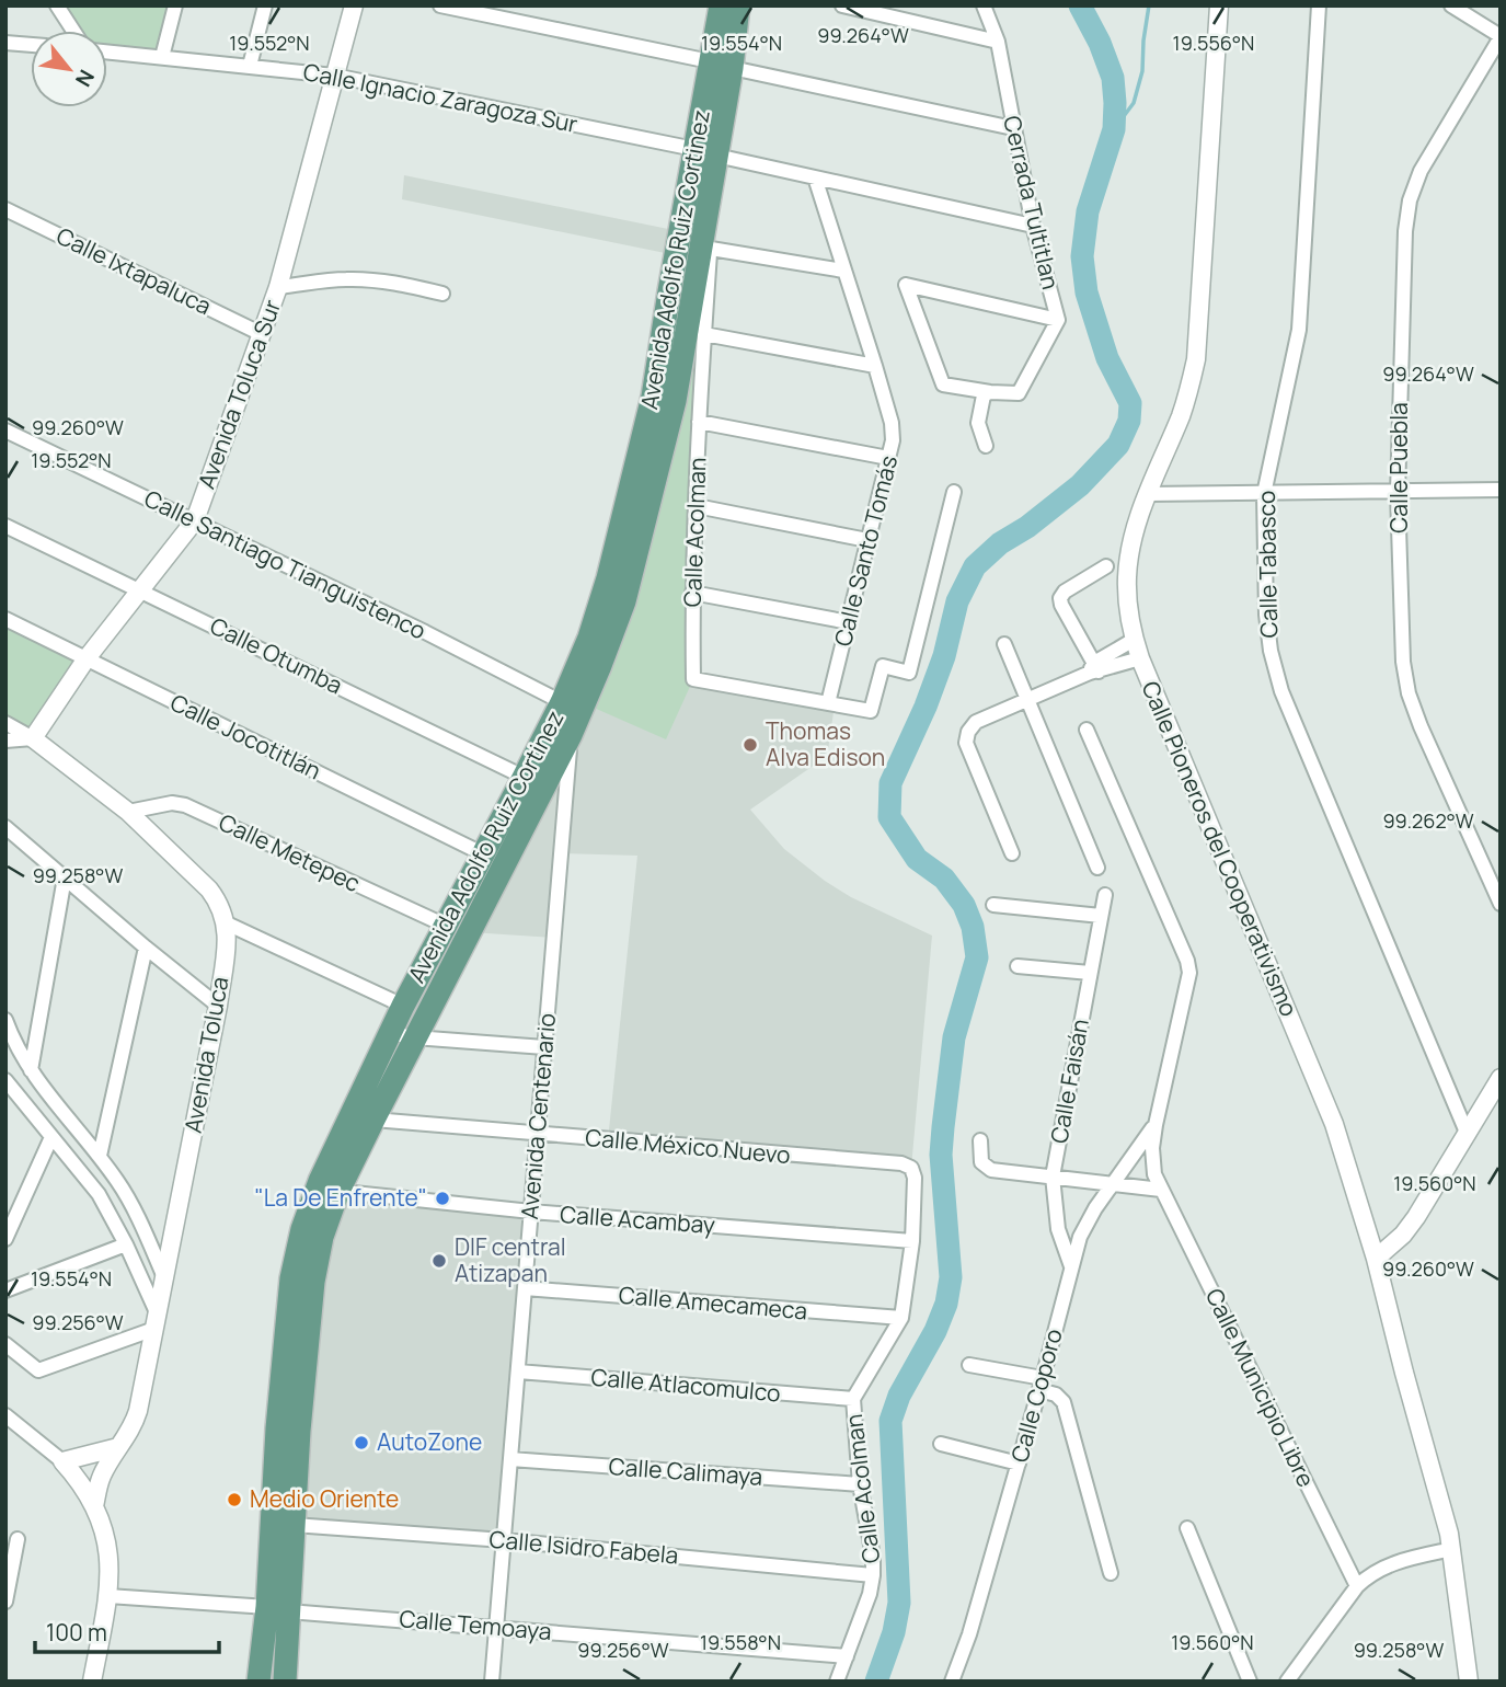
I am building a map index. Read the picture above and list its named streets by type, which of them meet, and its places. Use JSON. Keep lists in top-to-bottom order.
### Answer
{
  "streets": {
    "main road": ["Avenida Adolfo Ruiz Cortinez"],
    "street": [
      "Calle Ignacio Zaragoza Sur",
      "Cerrada Tultitlan",
      "Calle Ixtapaluca",
      "Avenida Toluca Sur",
      "Calle Puebla",
      "Calle Acolman",
      "Calle Santo Tomás",
      "Calle Tabasco",
      "Calle Santiago Tianguistenco",
      "Calle Otumba",
      "Calle Jocotitlán",
      "Calle Pioneros del Cooperativismo",
      "Calle Metepec",
      "Avenida Toluca",
      "Calle Faisán",
      "Avenida Centenario",
      "Calle México Nuevo",
      "Calle Acambay",
      "Calle Amecameca",
      "Calle Atlacomulco",
      "Calle Municipio Libre",
      "Calle Coporo",
      "Calle Calimaya",
      "Calle Isidro Fabela",
      "Calle Temoaya"
    ]
  },
  "crossings": [
    ["Calle Ignacio Zaragoza Sur", "Cerrada Tultitlan"],
    ["Calle Ignacio Zaragoza Sur", "Avenida Adolfo Ruiz Cortinez"],
    ["Calle Ignacio Zaragoza Sur", "Avenida Toluca Sur"],
    ["Calle Ignacio Zaragoza Sur", "Calle Santo Tomás"],
    ["Avenida Adolfo Ruiz Cortinez", "Calle Acolman"],
    ["Avenida Adolfo Ruiz Cortinez", "Calle Santiago Tianguistenco"],
    ["Avenida Adolfo Ruiz Cortinez", "Calle Otumba"],
    ["Avenida Adolfo Ruiz Cortinez", "Calle Jocotitlán"],
    ["Avenida Adolfo Ruiz Cortinez", "Calle Metepec"],
    ["Avenida Adolfo Ruiz Cortinez", "Avenida Centenario"],
    ["Avenida Adolfo Ruiz Cortinez", "Calle México Nuevo"],
    ["Avenida Adolfo Ruiz Cortinez", "Calle Acambay"],
    ["Avenida Adolfo Ruiz Cortinez", "Calle Isidro Fabela"],
    ["Avenida Adolfo Ruiz Cortinez", "Calle Temoaya"],
    ["Calle Ixtapaluca", "Avenida Toluca Sur"],
    ["Avenida Toluca Sur", "Calle Santiago Tianguistenco"],
    ["Avenida Toluca Sur", "Calle Otumba"],
    ["Avenida Toluca Sur", "Calle Jocotitlán"],
    ["Calle Acolman", "Calle Santo Tomás"],
    ["Calle Acolman", "Calle México Nuevo"],
    ["Calle Acolman", "Calle Acambay"],
    ["Calle Acolman", "Calle Amecameca"],
    ["Calle Acolman", "Calle Atlacomulco"],
    ["Calle Acolman", "Calle Calimaya"],
    ["Calle Acolman", "Calle Isidro Fabela"],
    ["Calle Acolman", "Calle Temoaya"],
    ["Calle Faisán", "Calle Coporo"],
    ["Avenida Centenario", "Calle México Nuevo"],
    ["Avenida Centenario", "Calle Acambay"],
    ["Avenida Centenario", "Calle Amecameca"],
    ["Avenida Centenario", "Calle Atlacomulco"],
    ["Avenida Centenario", "Calle Calimaya"],
    ["Avenida Centenario", "Calle Isidro Fabela"],
    ["Avenida Centenario", "Calle Temoaya"],
    ["Calle Municipio Libre", "Calle Coporo"]
  ],
  "places": [
    "Thomas Alva Edison",
    "\"La De Enfrente\"",
    "DIF central Atizapan",
    "AutoZone",
    "Medio Oriente"
  ],
  "scale_bar": "100 m",
  "north": "bottom right",
  "coordinates": [
    "99.264°W",
    "19.552°N",
    "19.554°N",
    "19.556°N",
    "99.260°W",
    "99.262°W",
    "99.258°W",
    "19.560°N",
    "99.256°W",
    "19.558°N"
  ]
}
